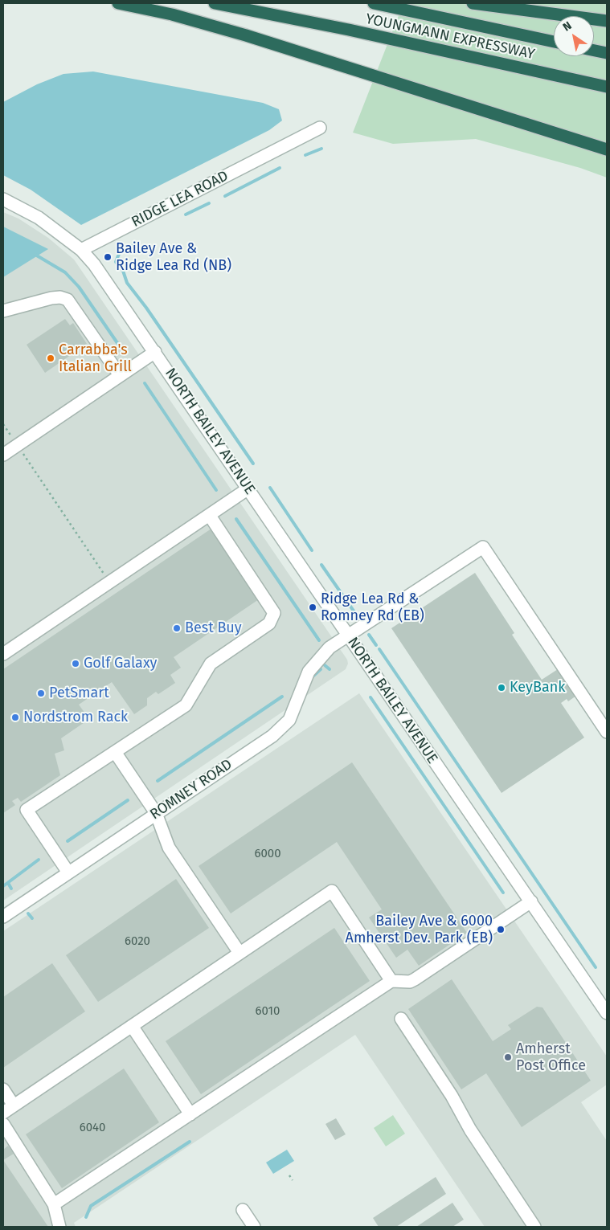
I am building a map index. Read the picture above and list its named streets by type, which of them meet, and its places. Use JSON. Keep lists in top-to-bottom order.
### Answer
{
  "streets": {
    "highway": ["YOUNGMANN EXPRESSWAY"],
    "street": ["RIDGE LEA ROAD", "NORTH BAILEY AVENUE", "ROMNEY ROAD"]
  },
  "crossings": [
    ["RIDGE LEA ROAD", "NORTH BAILEY AVENUE"],
    ["NORTH BAILEY AVENUE", "ROMNEY ROAD"]
  ],
  "places": [
    "Bailey Ave & Ridge Lea Rd (NB)",
    "Carrabba's Italian Grill",
    "Ridge Lea Rd & Romney Rd (EB)",
    "Best Buy",
    "Golf Galaxy",
    "KeyBank",
    "PetSmart",
    "Nordstrom Rack",
    "Bailey Ave & 6000 Amherst Dev. Park (EB)",
    "Amherst Post Office"
  ],
  "house_numbers": [
    "6000",
    "6020",
    "6010",
    "6040"
  ],
  "north": "top left"
}
